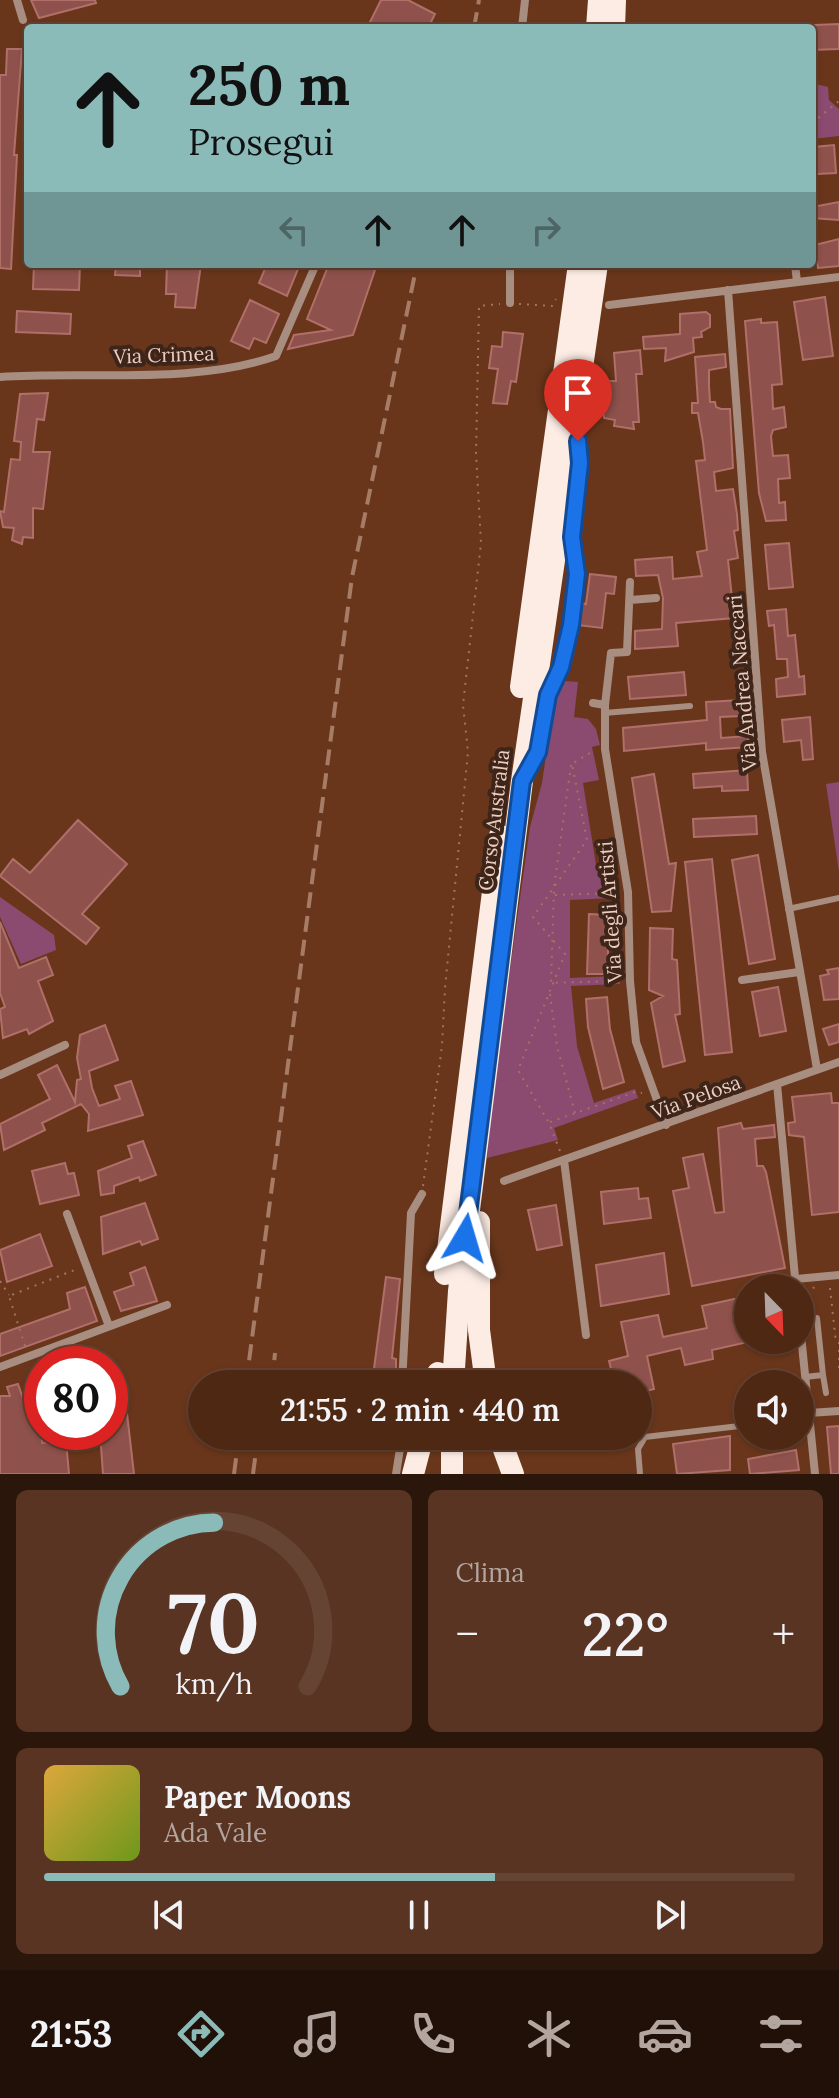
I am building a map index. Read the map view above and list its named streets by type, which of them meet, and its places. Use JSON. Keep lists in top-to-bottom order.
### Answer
{
  "streets": {
    "highway": ["Corso Australia"],
    "street": [
      "Via Crimea",
      "Via Andrea Naccari",
      "Via degli Artisti",
      "Via Pelosa"
    ]
  },
  "crossings": [
    ["Via Andrea Naccari", "Via Pelosa"],
    ["Via degli Artisti", "Via Pelosa"]
  ],
  "north": "bottom right",
  "page": {
    "turn": ["250 m", "Prosegui"],
    "limit": "80",
    "trip": "21:55 · 2 min · 440 m",
    "tile": "Clima",
    "heat": ["−", "22°", "+"],
    "song": ["Paper Moons", "Ada Vale"],
    "tabs": "21:53",
    "gauge": ["70", "km/h"]
  }
}
